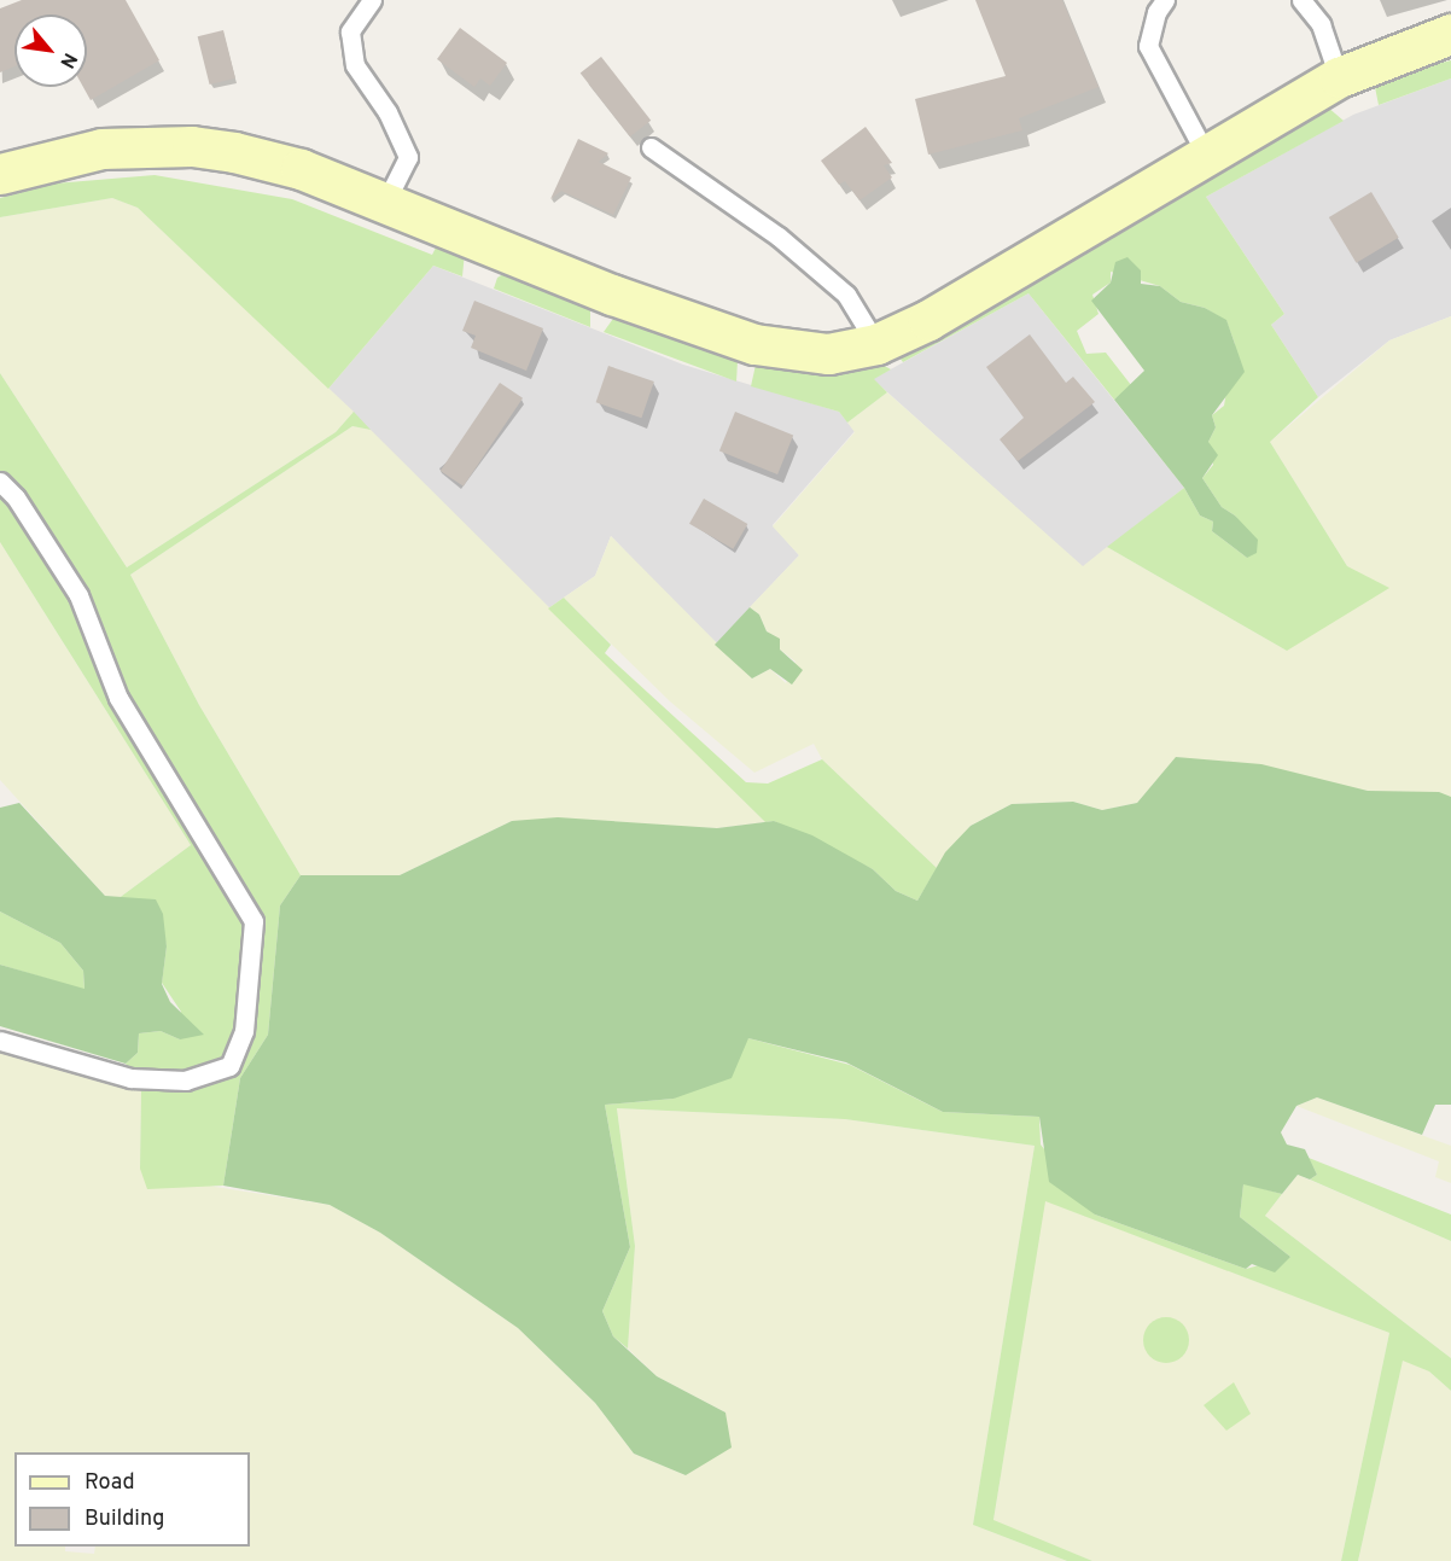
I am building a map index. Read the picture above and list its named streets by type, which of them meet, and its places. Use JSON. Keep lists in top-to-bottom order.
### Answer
{
  "legend": ["Road", "Building"],
  "north": "bottom right"
}
